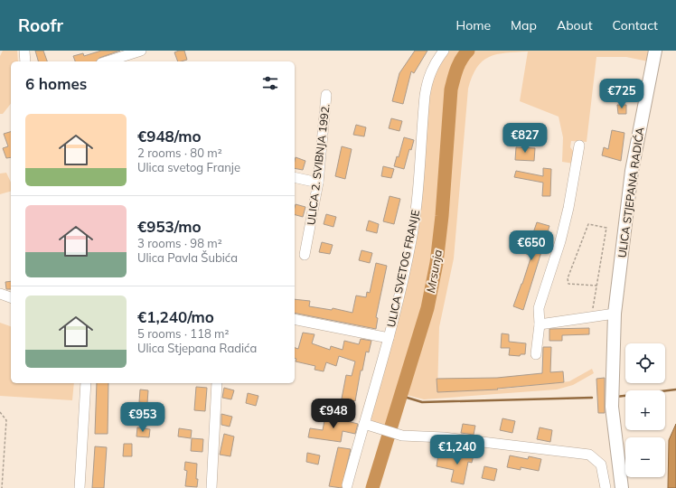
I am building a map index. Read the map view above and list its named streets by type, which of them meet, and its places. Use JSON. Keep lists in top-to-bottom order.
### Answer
{
  "streets": {
    "main road": ["ULICA STJEPANA RADIĆA"],
    "street": ["ULICA 2. SVIBNJA 1992.", "ULICA SVETOG FRANJE"]
  },
  "water": ["Mrsunja"],
  "page": {
    "header": "Roofr",
    "nav": [
      "Home",
      "Map",
      "About",
      "Contact"
    ],
    "heading": "6 homes",
    "price": [
      "€725",
      "€827",
      "€650",
      "€948",
      "€953",
      "€1,240"
    ],
    "list": [
      {
        "name": "€948/mo",
        "note": "2 rooms · 80 m² · Ulica svetog Franje"
      },
      {
        "name": "€953/mo",
        "note": "3 rooms · 98 m² · Ulica Pavla Šubića"
      },
      {
        "name": "€1,240/mo",
        "note": "5 rooms · 118 m² · Ulica Stjepana Radića"
      }
    ],
    "map_buttons": ["+", "−"]
  }
}
